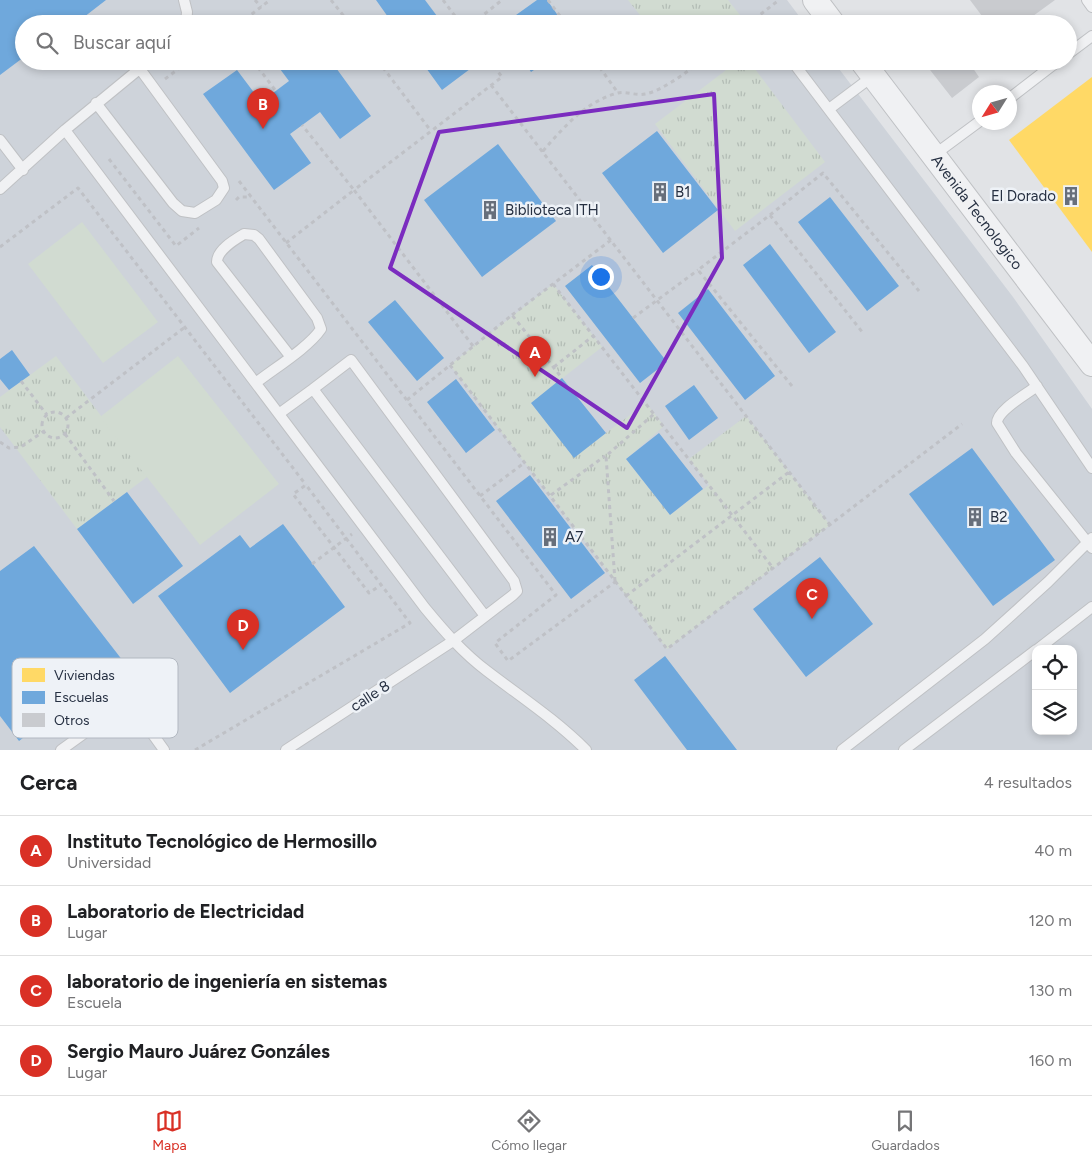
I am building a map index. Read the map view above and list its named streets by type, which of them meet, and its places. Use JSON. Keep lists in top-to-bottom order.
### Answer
{
  "streets": {
    "street": ["Avenida Tecnologico"],
    "lane": ["calle 8"]
  },
  "places": {
    "building": [
      "B1",
      "El Dorado",
      "Biblioteca ITH",
      "B2",
      "A7"
    ]
  },
  "legend": ["Viviendas", "Escuelas", "Otros"],
  "north": "bottom left",
  "page": {
    "search": "Buscar aquí",
    "pins": [
      "B",
      "A",
      "C",
      "D"
    ],
    "heading": ["Cerca", "4 resultados"],
    "list": [
      {
        "mark": "A",
        "name": "Instituto Tecnológico de Hermosillo",
        "note": "Universidad",
        "value": "40 m"
      },
      {
        "mark": "B",
        "name": "Laboratorio de Electricidad",
        "note": "Lugar",
        "value": "120 m"
      },
      {
        "mark": "C",
        "name": "laboratorio de ingeniería en sistemas",
        "note": "Escuela",
        "value": "130 m"
      },
      {
        "mark": "D",
        "name": "Sergio Mauro Juárez Gonzáles",
        "note": "Lugar",
        "value": "160 m"
      }
    ],
    "nav": ["Mapa", "Cómo llegar", "Guardados"]
  }
}
